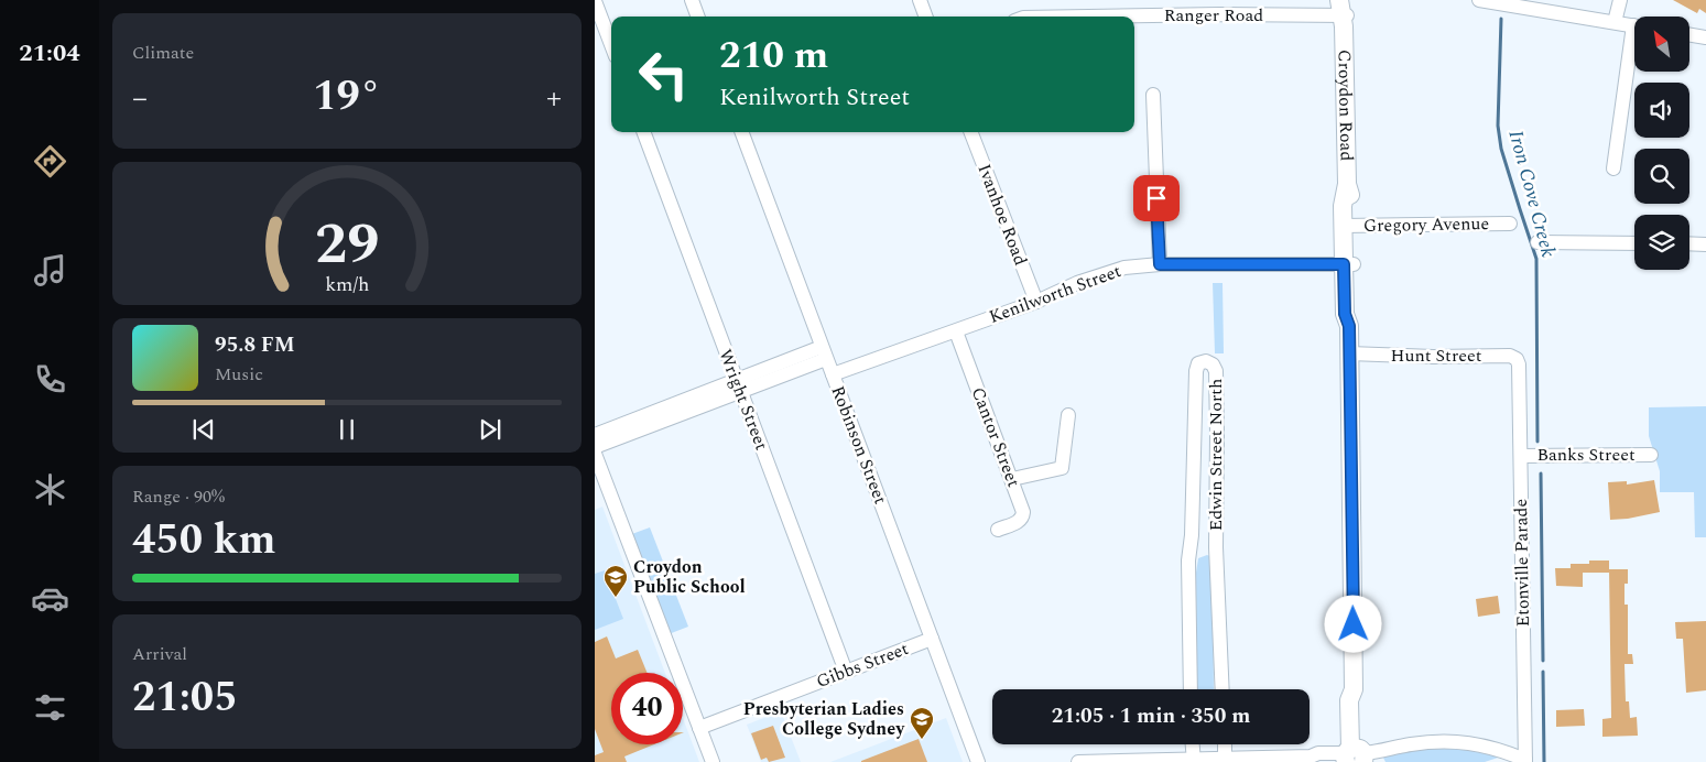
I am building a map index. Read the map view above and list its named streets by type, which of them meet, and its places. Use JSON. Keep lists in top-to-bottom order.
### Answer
{
  "streets": {
    "street": [
      "Ranger Road",
      "Croydon Road",
      "Ivanhoe Road",
      "Gregory Avenue",
      "Kenilworth Street",
      "Hunt Street",
      "Wright Street",
      "Cantor Street",
      "Robinson Street",
      "Edwin Street North",
      "Banks Street",
      "Etonville Parade",
      "Gibbs Street"
    ]
  },
  "crossings": [
    ["Ranger Road", "Croydon Road"],
    ["Croydon Road", "Gregory Avenue"],
    ["Croydon Road", "Kenilworth Street"],
    ["Croydon Road", "Hunt Street"],
    ["Ivanhoe Road", "Kenilworth Street"],
    ["Kenilworth Street", "Cantor Street"],
    ["Kenilworth Street", "Robinson Street"],
    ["Hunt Street", "Etonville Parade"],
    ["Wright Street", "Gibbs Street"],
    ["Robinson Street", "Gibbs Street"],
    ["Banks Street", "Etonville Parade"]
  ],
  "water": ["Iron Cove Creek"],
  "places": {
    "school or university": ["Croydon Public School", "Presbyterian Ladies College Sydney"]
  },
  "north": "top left",
  "page": {
    "tabs": "21:04",
    "tile": [
      "Climate",
      ["Range · 90%", "450 km"],
      ["Arrival", "21:05"]
    ],
    "turn": ["210 m", "Kenilworth Street"],
    "heat": ["−", "19°", "+"],
    "song": ["95.8 FM", "Music"],
    "limit": "40",
    "trip": "21:05 · 1 min · 350 m",
    "gauge": ["29", "km/h"]
  }
}
